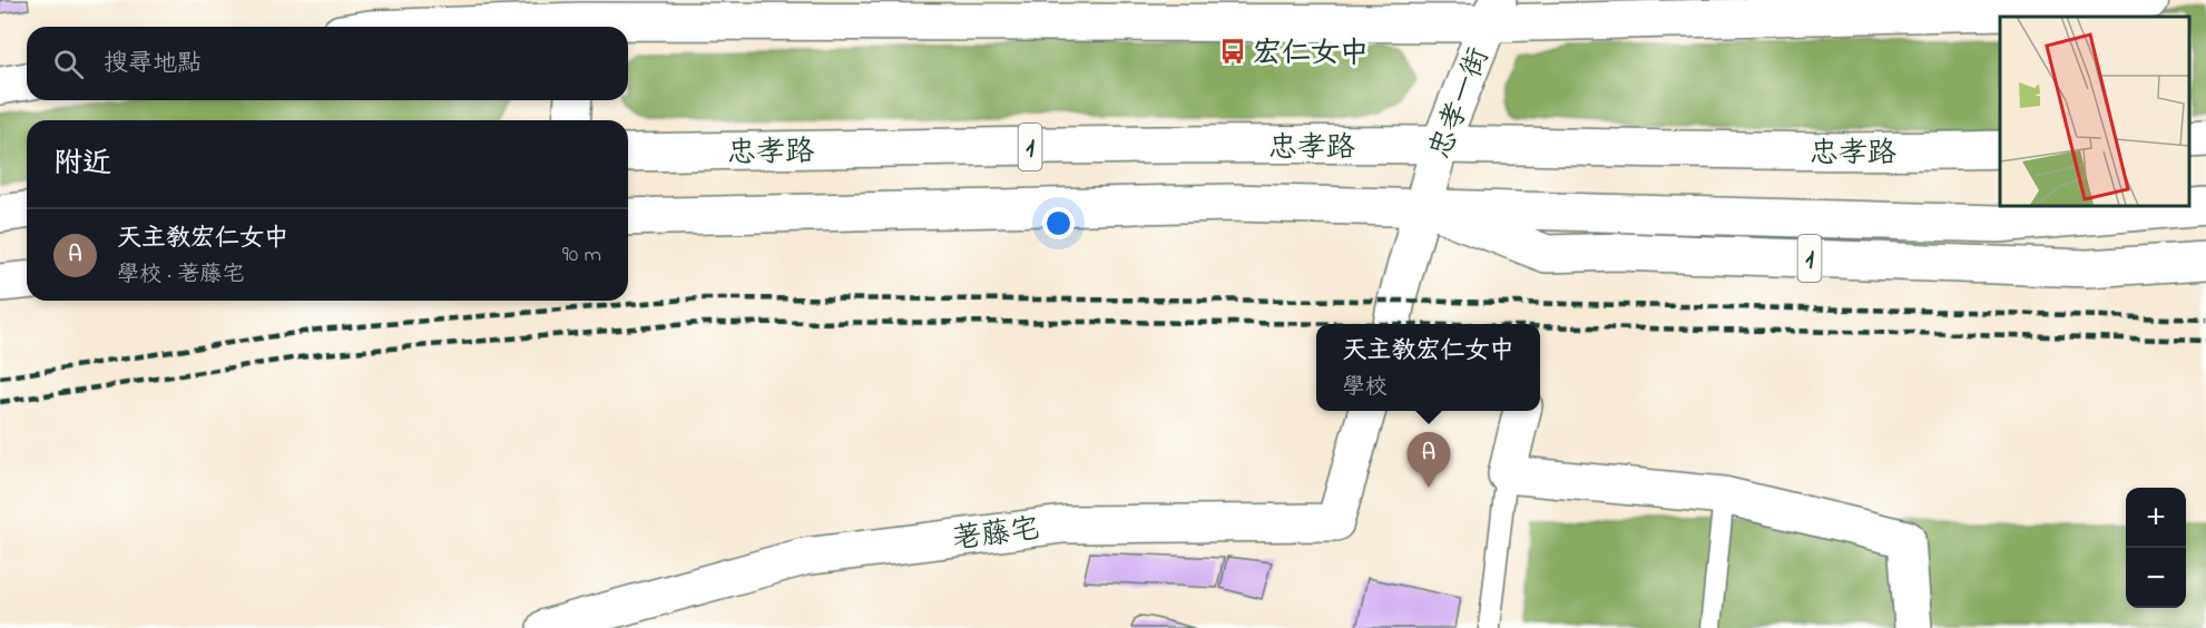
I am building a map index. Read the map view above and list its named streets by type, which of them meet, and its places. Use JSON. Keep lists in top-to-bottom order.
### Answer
{
  "streets": {
    "main road": [
      "忠孝一街",
      "忠孝路",
      "1",
      "荖藤宅"
    ]
  },
  "crossings": [
    ["忠孝一街", "忠孝路"]
  ],
  "places": {
    "bus stop": ["宏仁女中"]
  },
  "page": {
    "search": "搜尋地點",
    "heading": "附近",
    "list": [
      {
        "mark": "A",
        "name": "天主教宏仁女中",
        "note": "學校 · 荖藤宅",
        "value": "90 m"
      }
    ],
    "popup": ["天主教宏仁女中", "學校"],
    "pins": "A",
    "map_buttons": ["+", "−"]
  }
}
